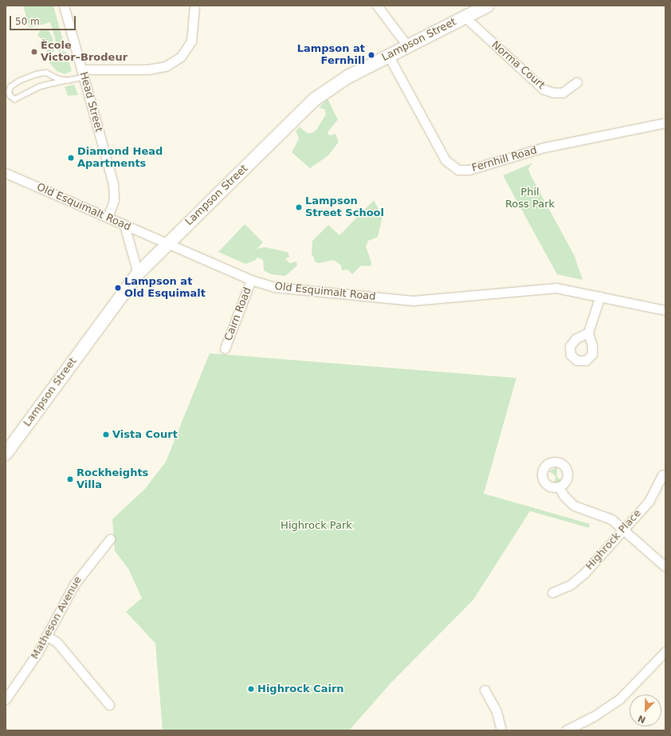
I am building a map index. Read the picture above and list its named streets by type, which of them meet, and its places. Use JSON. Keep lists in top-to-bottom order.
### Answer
{
  "streets": {
    "main road": ["Lampson Street"],
    "street": [
      "Norma Court",
      "Head Street",
      "Fernhill Road",
      "Old Esquimalt Road",
      "Cairn Road",
      "Highrock Place",
      "Matheson Avenue"
    ]
  },
  "crossings": [
    ["Lampson Street", "Norma Court"],
    ["Lampson Street", "Fernhill Road"],
    ["Lampson Street", "Old Esquimalt Road"],
    ["Head Street", "Old Esquimalt Road"],
    ["Old Esquimalt Road", "Cairn Road"]
  ],
  "parks": ["Phil Ross Park", "Highrock Park"],
  "places": [
    "Ècole Victor–Brodeur",
    "Lampson at Fernhill",
    "Diamond Head Apartments",
    "Lampson Street School",
    "Lampson at Old Esquimalt",
    "Vista Court",
    "Rockheights Villa",
    "Highrock Cairn"
  ],
  "scale_bar": "50 m",
  "north": "bottom left"
}
